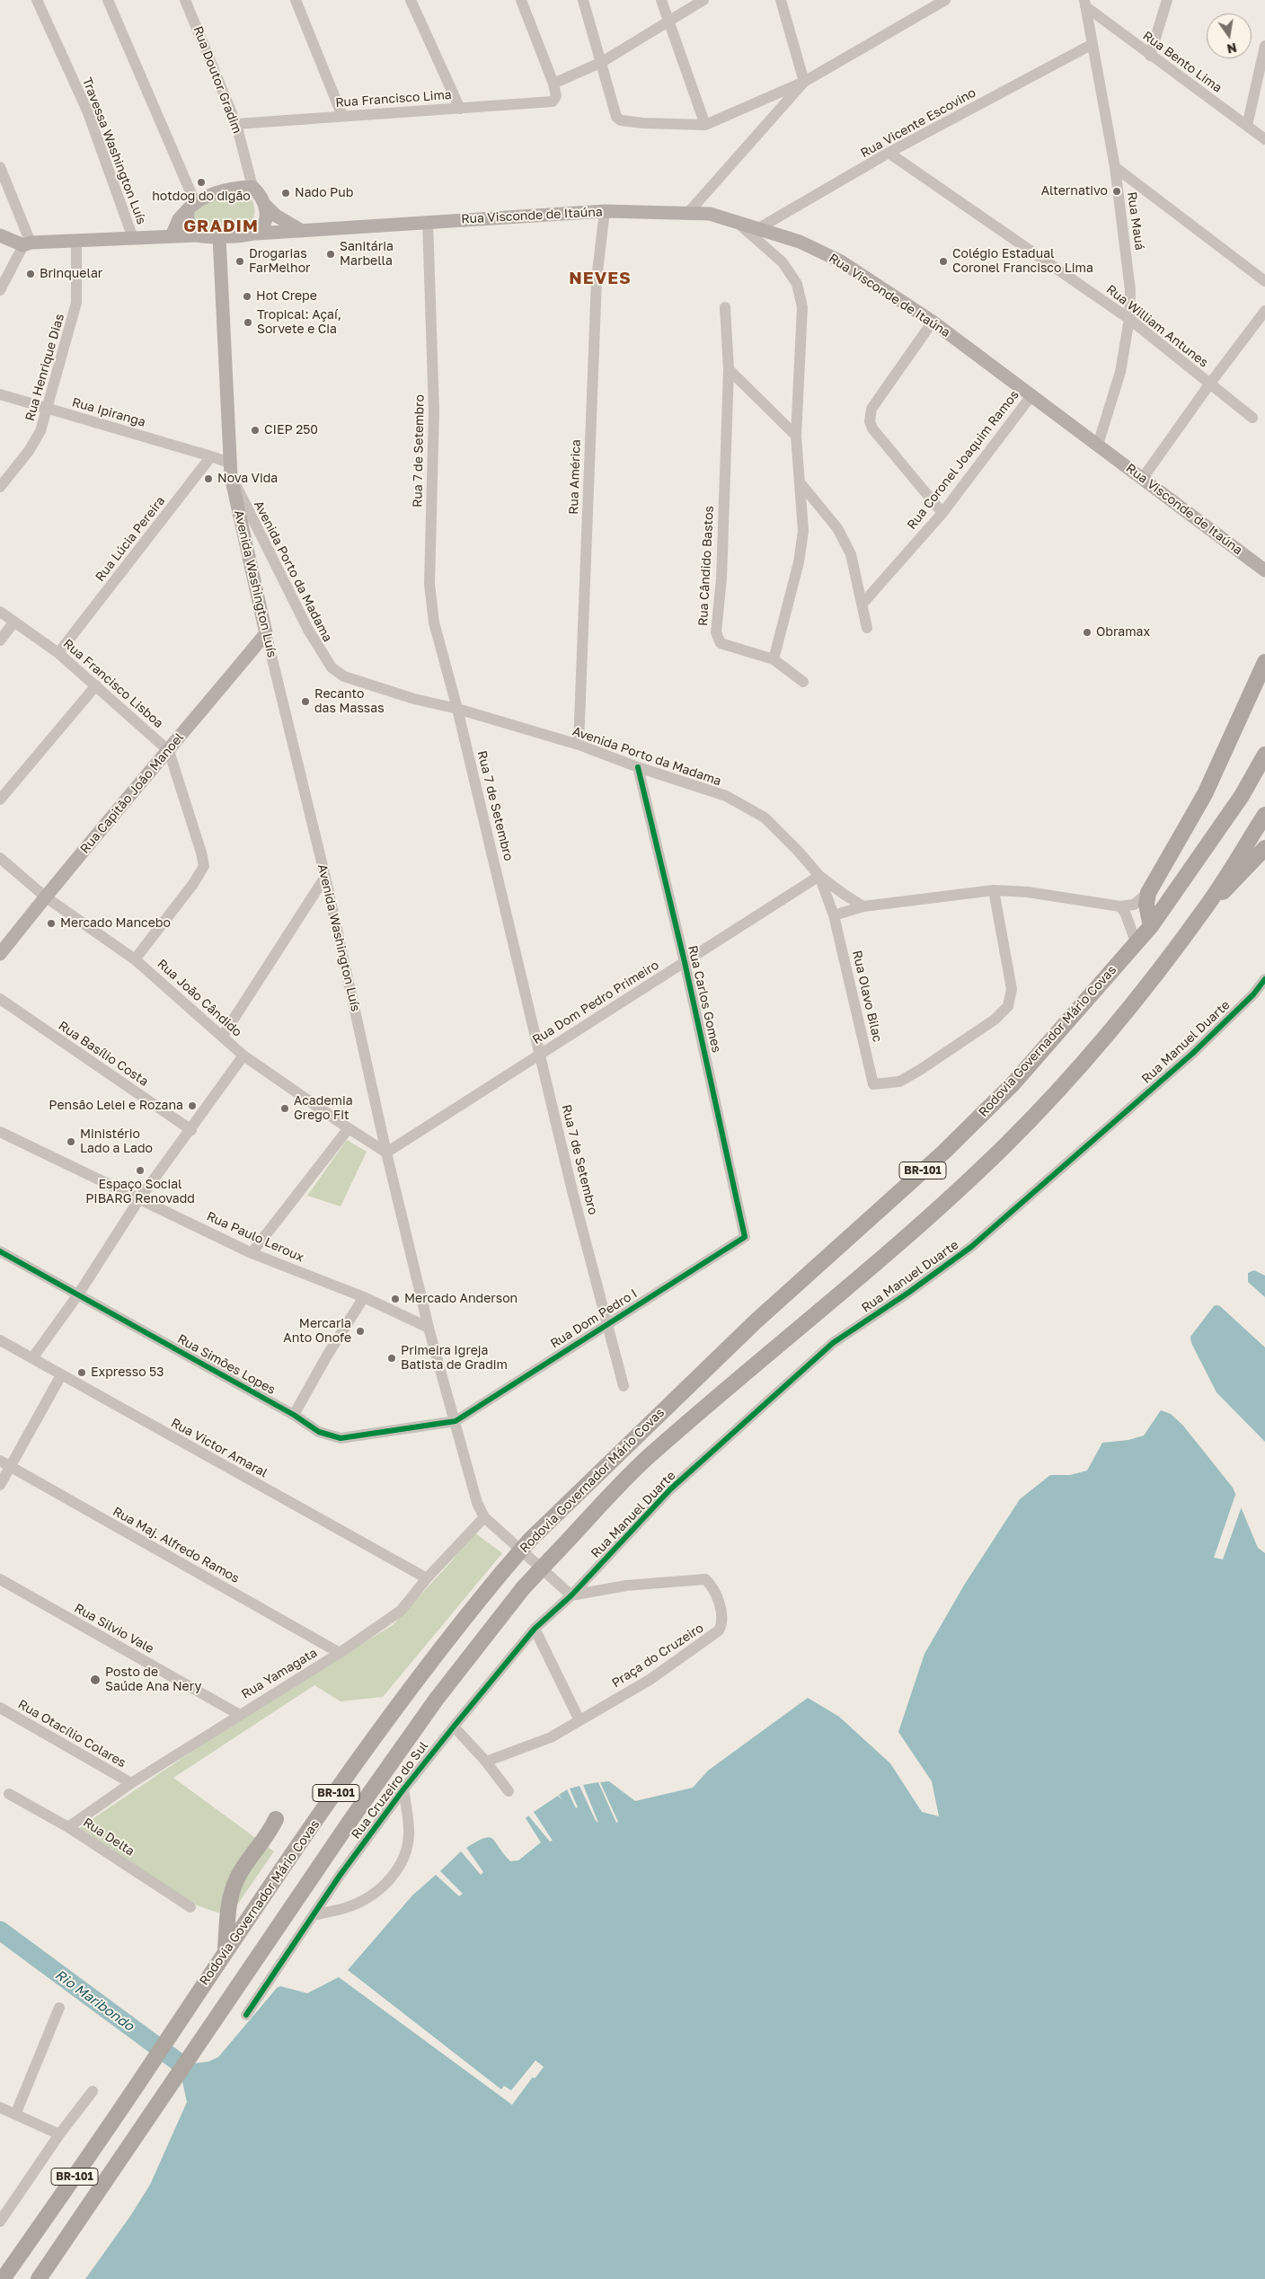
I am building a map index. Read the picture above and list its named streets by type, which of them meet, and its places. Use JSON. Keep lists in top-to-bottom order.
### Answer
{
  "streets": {
    "highway": ["Rodovia Governador Mário Covas", "BR-101"],
    "main road": ["Rua Visconde de Itaúna", "Avenida Washington Luís", "Rua Capitão João Manoel"],
    "street": [
      "Rua Bento Lima",
      "Rua Doutor Gradim",
      "Rua Francisco Lima",
      "Rua Vicente Escovino",
      "Travessa Washington Luís",
      "Rua Mauá",
      "Rua William Antunes",
      "Rua Henrique Dias",
      "Rua Ipiranga",
      "Rua 7 de Setembro",
      "Rua Coronel Joaquim Ramos",
      "Rua América",
      "Rua Lúcia Pereira",
      "Rua Cândido Bastos",
      "Avenida Porto da Madama",
      "Rua Francisco Lisboa",
      "Rua Olavo Bilac",
      "Rua João Cândido",
      "Rua Carlos Gomes",
      "Rua Dom Pedro Primeiro",
      "Rua Manuel Duarte",
      "Rua Basílio Costa",
      "Rua Paulo Leroux",
      "Rua Dom Pedro I",
      "Rua Simões Lopes",
      "Rua Victor Amaral",
      "Rua Maj. Alfredo Ramos",
      "Rua Silvio Vale",
      "Praça do Cruzeiro",
      "Rua Yamagata",
      "Rua Otacílio Colares",
      "Rua Cruzeiro do Sul",
      "Rua Delta"
    ]
  },
  "crossings": [
    ["Rua Bento Lima", "Rua Mauá"],
    ["Rua Doutor Gradim", "Rua Francisco Lima"],
    ["Rua Vicente Escovino", "Rua Visconde de Itaúna"],
    ["Rua Vicente Escovino", "Rua Mauá"],
    ["Rua Vicente Escovino", "Rua William Antunes"],
    ["Rua Visconde de Itaúna", "Rua Mauá"],
    ["Rua Visconde de Itaúna", "Rua 7 de Setembro"],
    ["Rua Visconde de Itaúna", "Rua Coronel Joaquim Ramos"],
    ["Rua Visconde de Itaúna", "Rua América"],
    ["Rua Visconde de Itaúna", "Avenida Washington Luís"],
    ["Rua Mauá", "Rua William Antunes"],
    ["Rua Henrique Dias", "Rua Ipiranga"],
    ["Rua Ipiranga", "Rua Lúcia Pereira"],
    ["Rua 7 de Setembro", "Avenida Porto da Madama"],
    ["Rua 7 de Setembro", "Rua Dom Pedro Primeiro"],
    ["Rua 7 de Setembro", "Rua Dom Pedro I"],
    ["Rua América", "Avenida Porto da Madama"],
    ["Rua Lúcia Pereira", "Rua Francisco Lisboa"],
    ["Avenida Porto da Madama", "Avenida Washington Luís"],
    ["Avenida Porto da Madama", "Rua Olavo Bilac"],
    ["Avenida Porto da Madama", "Rua Carlos Gomes"],
    ["Avenida Porto da Madama", "Rua Dom Pedro Primeiro"],
    ["Avenida Washington Luís", "Rua Capitão João Manoel"],
    ["Avenida Washington Luís", "Rua João Cândido"],
    ["Avenida Washington Luís", "Rua Dom Pedro Primeiro"],
    ["Avenida Washington Luís", "Rua Manuel Duarte"],
    ["Avenida Washington Luís", "Rua Paulo Leroux"],
    ["Avenida Washington Luís", "Rua Dom Pedro I"],
    ["Avenida Washington Luís", "Rua Simões Lopes"],
    ["Avenida Washington Luís", "Praça do Cruzeiro"],
    ["Avenida Washington Luís", "Rua Yamagata"],
    ["Avenida Washington Luís", "Rua Cruzeiro do Sul"],
    ["Rua Francisco Lisboa", "Rua Capitão João Manoel"],
    ["Rua Capitão João Manoel", "Rua João Cândido"],
    ["Rua João Cândido", "Rua Dom Pedro Primeiro"],
    ["Rua Carlos Gomes", "Rua Dom Pedro Primeiro"],
    ["Rua Carlos Gomes", "Rua Dom Pedro I"],
    ["Rua Manuel Duarte", "Praça do Cruzeiro"],
    ["Rua Manuel Duarte", "Rua Cruzeiro do Sul"],
    ["Rua Dom Pedro I", "Rua Simões Lopes"],
    ["Rua Victor Amaral", "Rua Yamagata"],
    ["Rua Maj. Alfredo Ramos", "Rua Yamagata"],
    ["Rua Silvio Vale", "Rua Yamagata"],
    ["Praça do Cruzeiro", "Rua Cruzeiro do Sul"],
    ["Rua Yamagata", "Rua Otacílio Colares"],
    ["Rua Yamagata", "Rua Delta"]
  ],
  "districts": ["GRADIM", "NEVES"],
  "water": ["Rio Maribondo"],
  "places": [
    "hotdog do digão",
    "Alternativo",
    "Nado Pub",
    "Sanitária Marbella",
    "Drogarias FarMelhor",
    "Colégio Estadual Coronel Francisco Lima",
    "Brinquelar",
    "Hot Crepe",
    "Tropical: Açaí, Sorvete e Cia",
    "CIEP 250",
    "Nova Vida",
    "Obramax",
    "Recanto das Massas",
    "Mercado Mancebo",
    "Pensão Lelei e Rozana",
    "Academia Grego Fit",
    "Ministério Lado a Lado",
    "Espaço Social PIBARG Renovadd",
    "Mercado Anderson",
    "Mercaria Anto Onofe",
    "Primeira Igreja Batista de Gradim",
    "Expresso 53",
    "Posto de Saúde Ana Nery"
  ],
  "north": "bottom"
}
